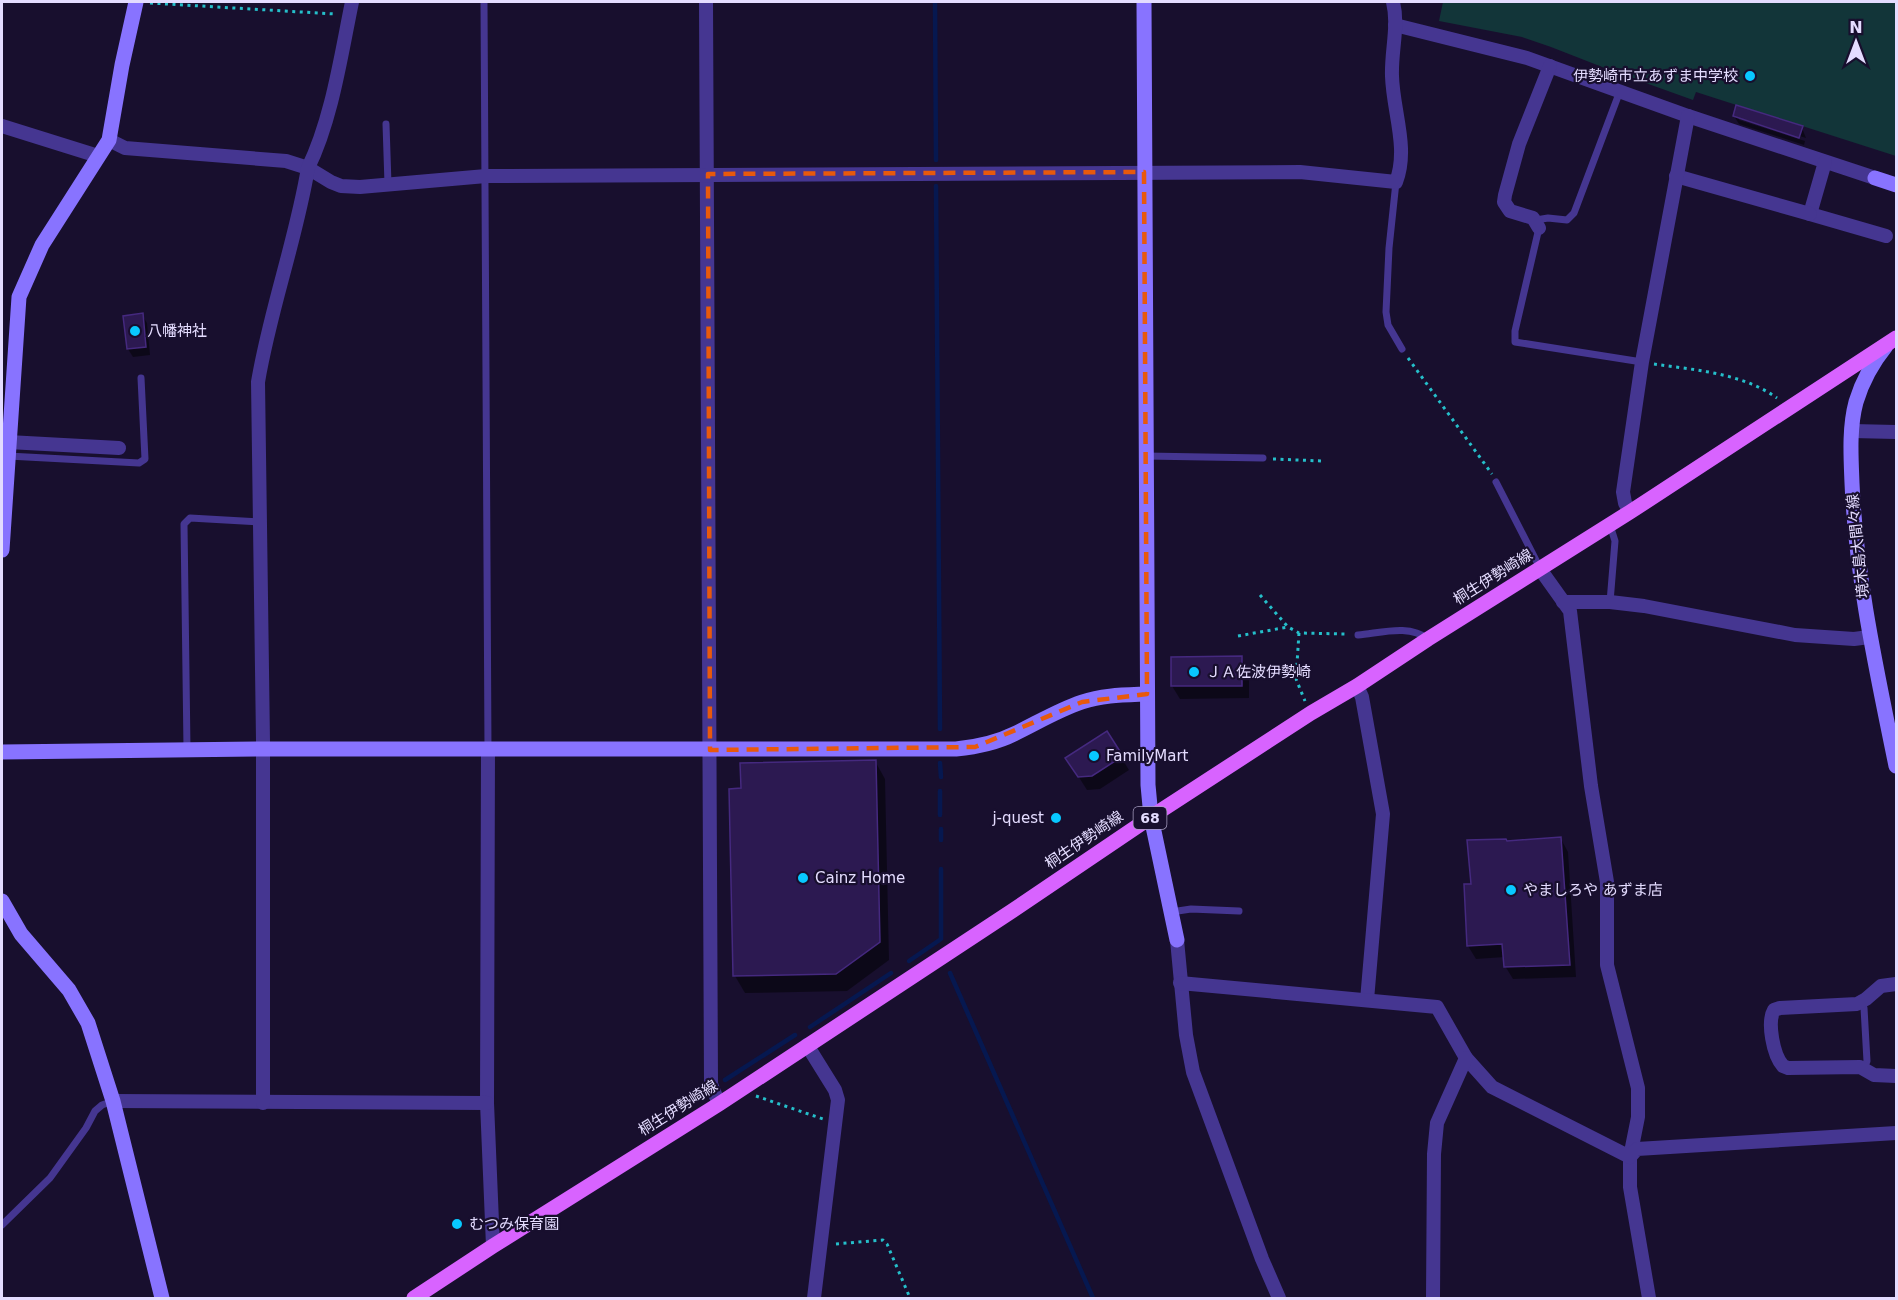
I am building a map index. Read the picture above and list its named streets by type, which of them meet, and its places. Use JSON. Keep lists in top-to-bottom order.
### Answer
{
  "streets": {
    "main road": ["桐生伊勢崎線", "68"],
    "street": ["境木島大間々線"]
  },
  "crossings": [
    ["境木島大間々線", "桐生伊勢崎線"]
  ],
  "places": [
    "伊勢崎市立あずま中学校",
    "八幡神社",
    "ＪＡ佐波伊勢崎",
    "FamilyMart",
    "j-quest",
    "Cainz Home",
    "やましろや あずま店",
    "むつみ保育園"
  ],
  "north": "top"
}
